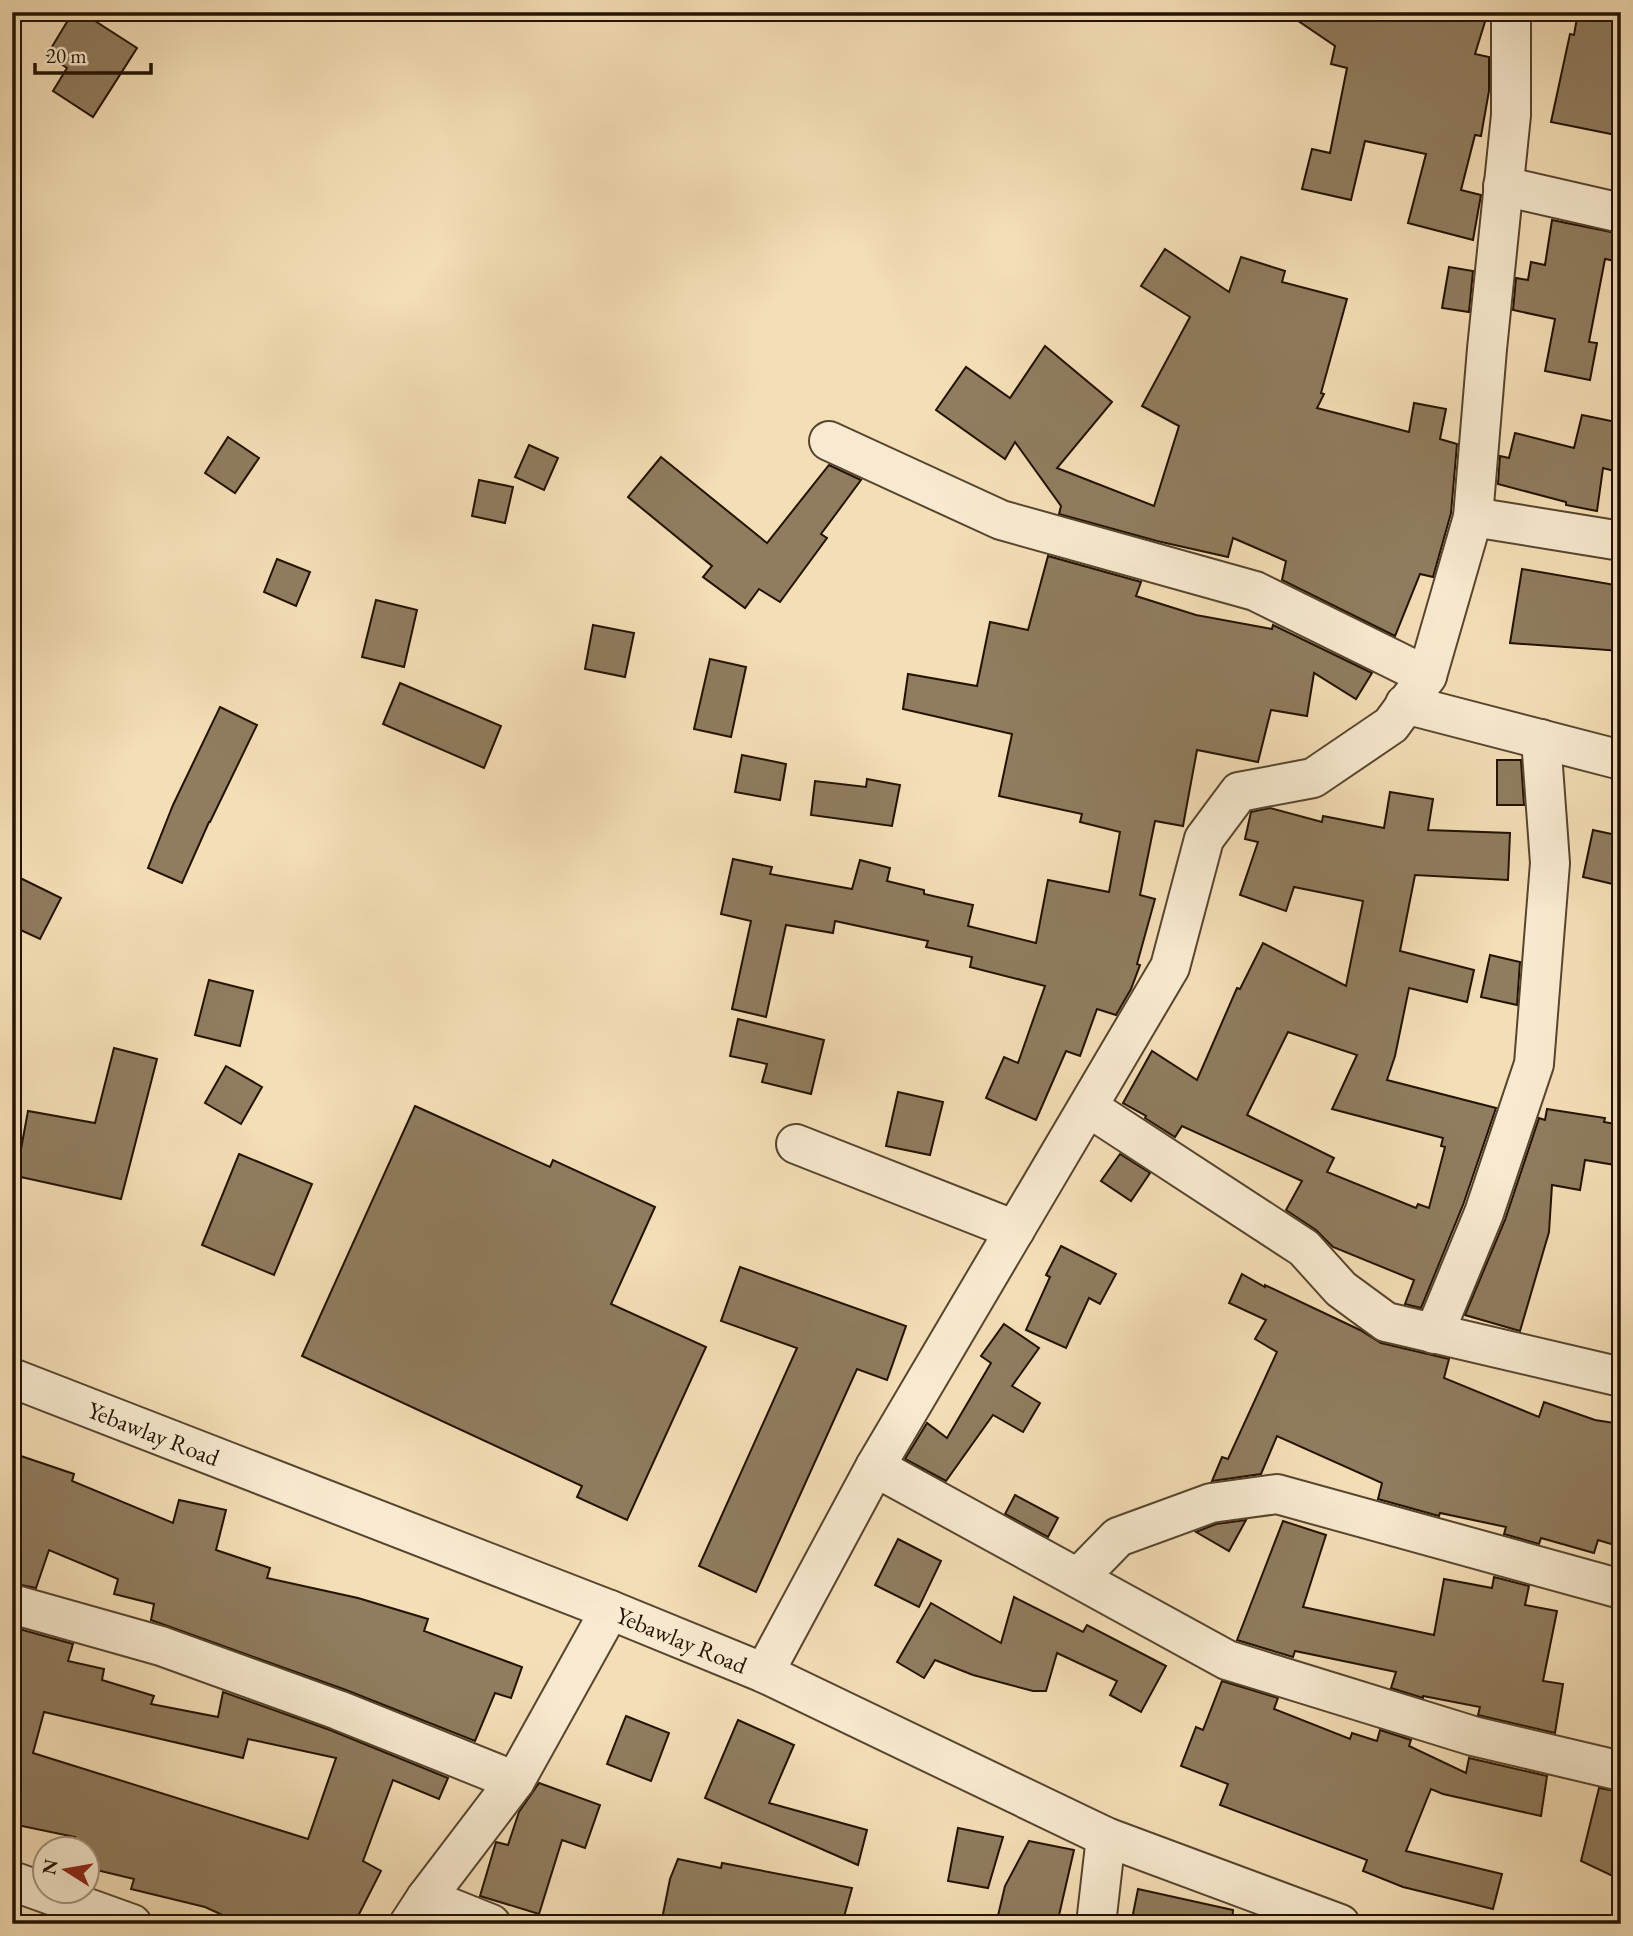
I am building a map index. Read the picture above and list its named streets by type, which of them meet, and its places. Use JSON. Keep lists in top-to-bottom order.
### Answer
{
  "streets": {
    "street": ["Yebawlay Road"]
  },
  "scale_bar": "20 m",
  "north": "left"
}
